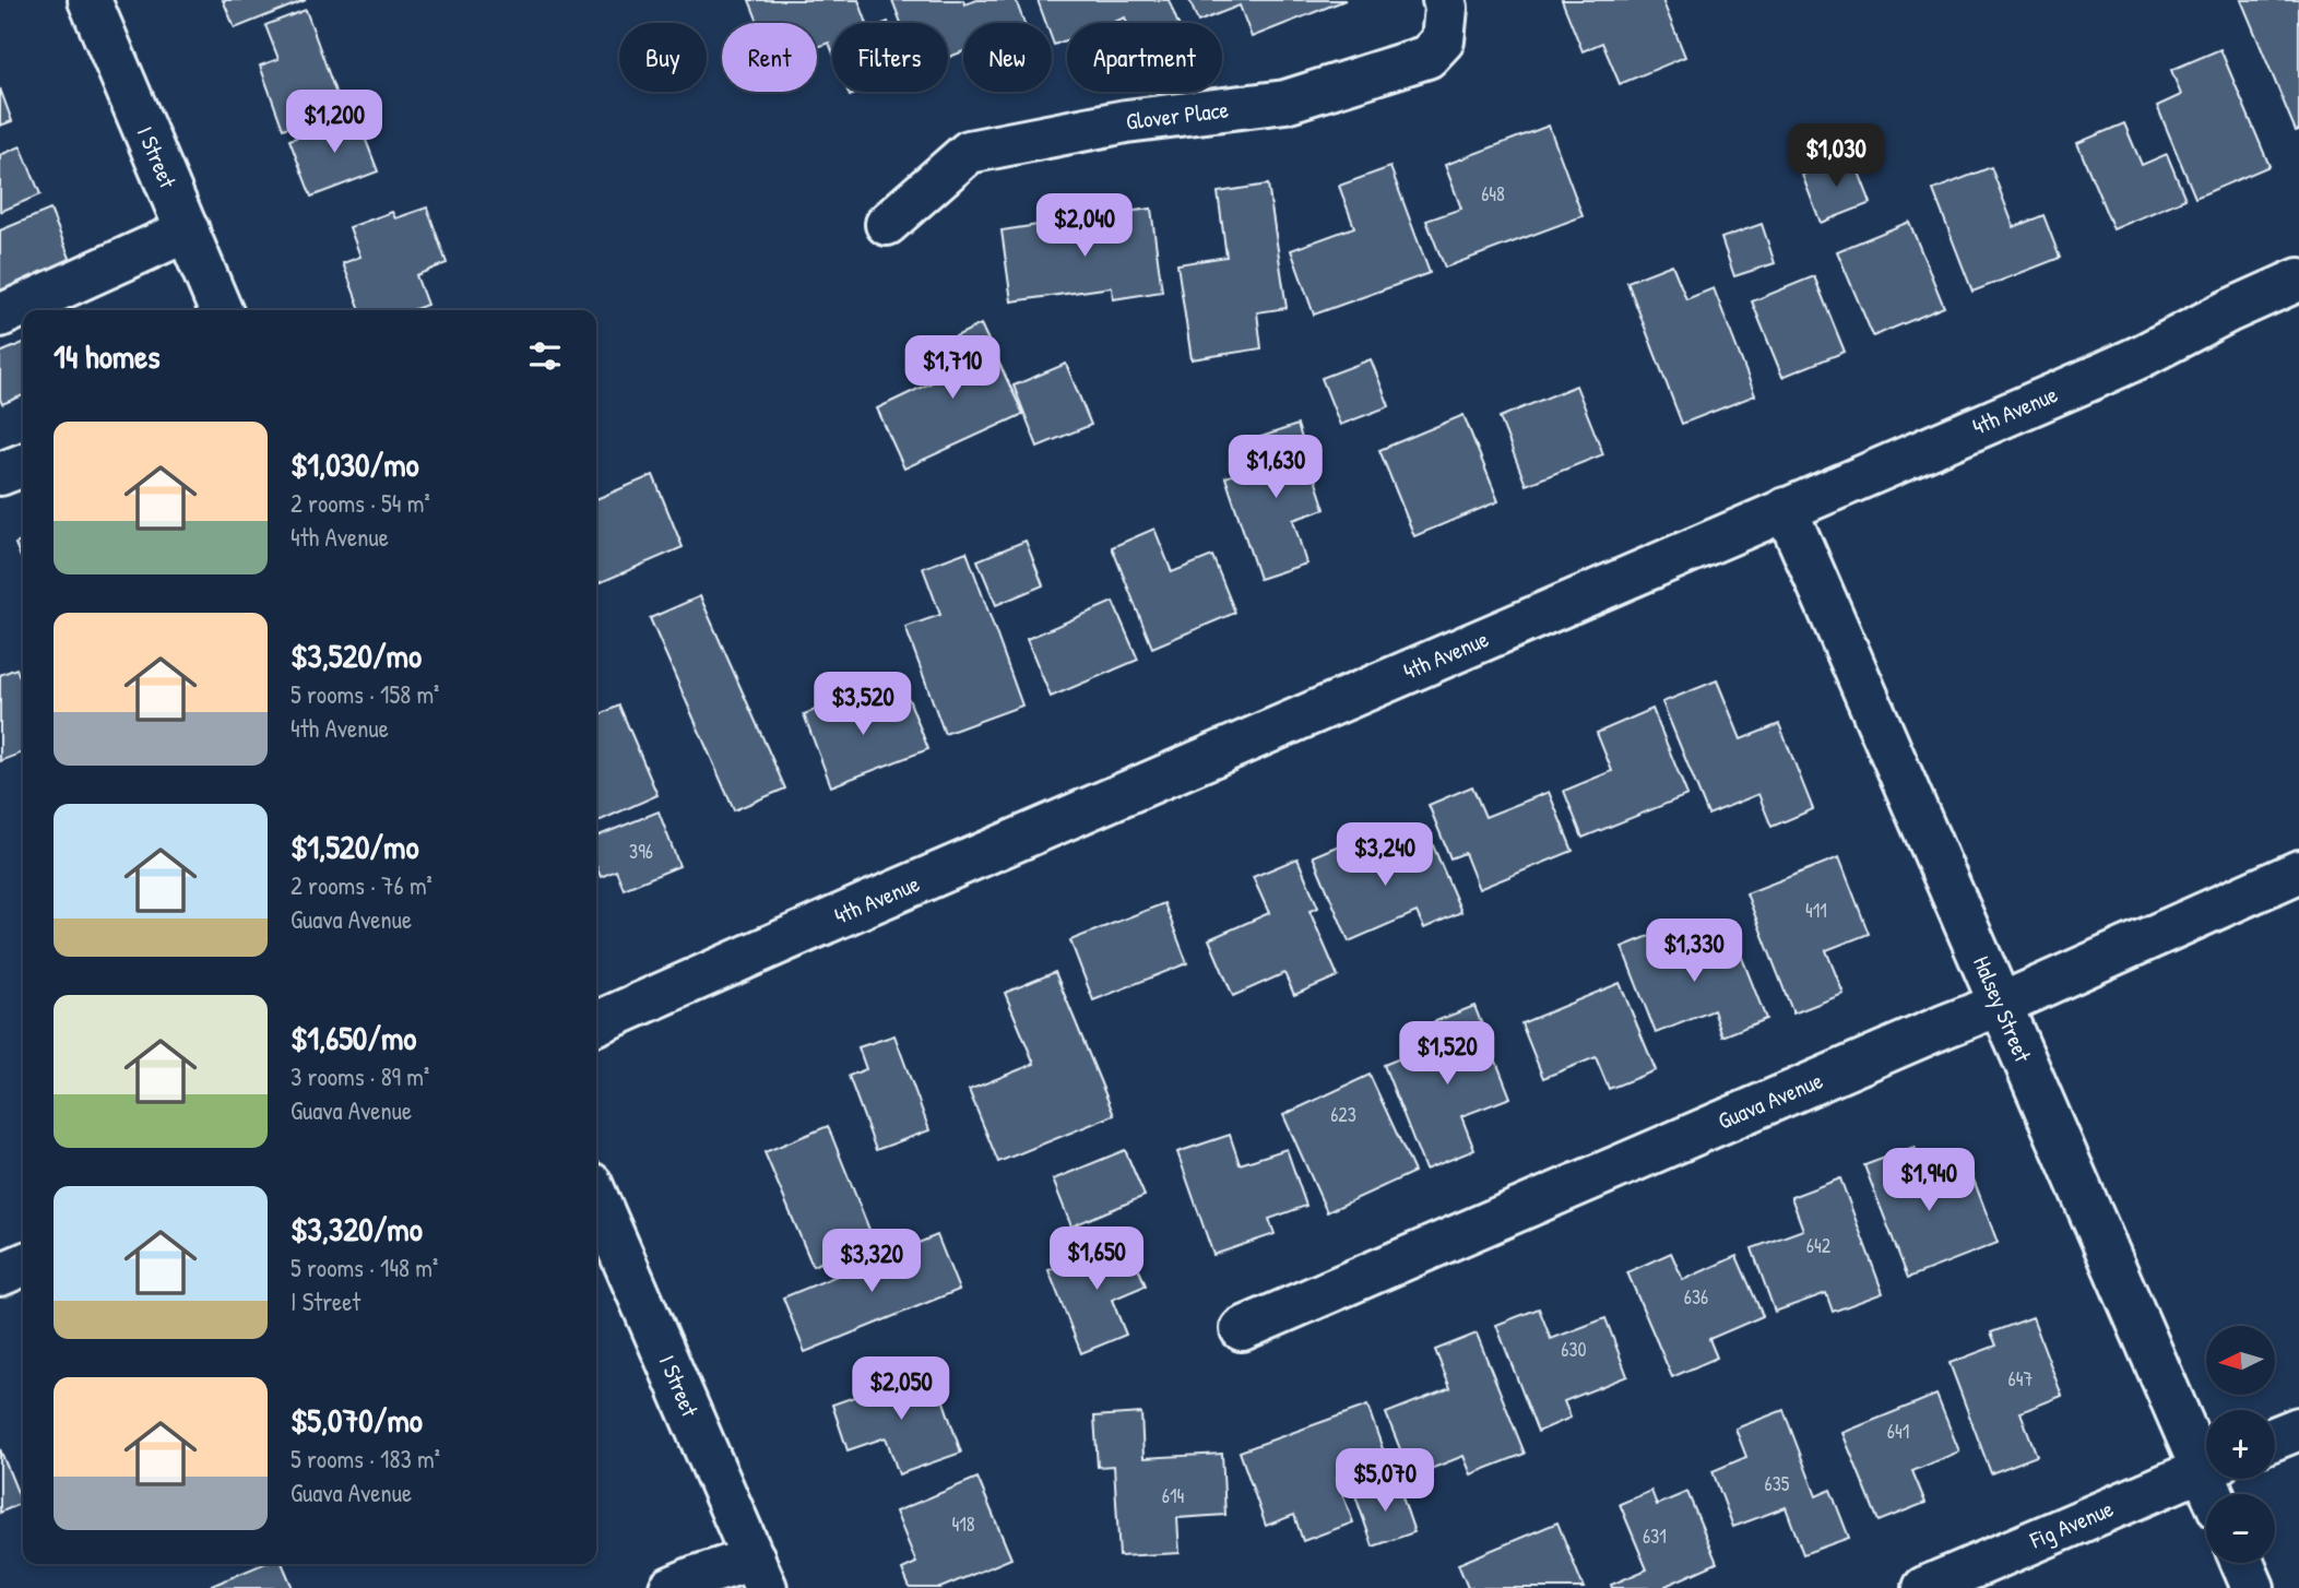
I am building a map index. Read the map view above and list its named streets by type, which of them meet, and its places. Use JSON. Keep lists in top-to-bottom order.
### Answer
{
  "streets": {
    "street": [
      "Glover Place",
      "I Street",
      "4th Avenue",
      "Halsey Street",
      "Guava Avenue",
      "Fig Avenue"
    ]
  },
  "crossings": [
    ["4th Avenue", "Halsey Street"],
    ["Halsey Street", "Guava Avenue"]
  ],
  "house_numbers": [
    "648",
    "396",
    "411",
    "623",
    "642",
    "636",
    "630",
    "647",
    "641",
    "635",
    "614",
    "418",
    "631"
  ],
  "north": "left",
  "page": {
    "chip": [
      "Buy",
      "Rent",
      "Filters",
      "New",
      "Apartment"
    ],
    "price": [
      "$1,200",
      "$1,030",
      "$2,040",
      "$1,710",
      "$1,630",
      "$3,520",
      "$3,240",
      "$1,330",
      "$1,520",
      "$1,940",
      "$1,650",
      "$3,320",
      "$2,050",
      "$5,070"
    ],
    "heading": "14 homes",
    "list": [
      {
        "name": "$1,030/mo",
        "note": "2 rooms · 54 m² · 4th Avenue"
      },
      {
        "name": "$3,520/mo",
        "note": "5 rooms · 158 m² · 4th Avenue"
      },
      {
        "name": "$1,520/mo",
        "note": "2 rooms · 76 m² · Guava Avenue"
      },
      {
        "name": "$1,650/mo",
        "note": "3 rooms · 89 m² · Guava Avenue"
      },
      {
        "name": "$3,320/mo",
        "note": "5 rooms · 148 m² · I Street"
      },
      {
        "name": "$5,070/mo",
        "note": "5 rooms · 183 m² · Guava Avenue"
      }
    ],
    "map_buttons": ["+", "−"]
  }
}
